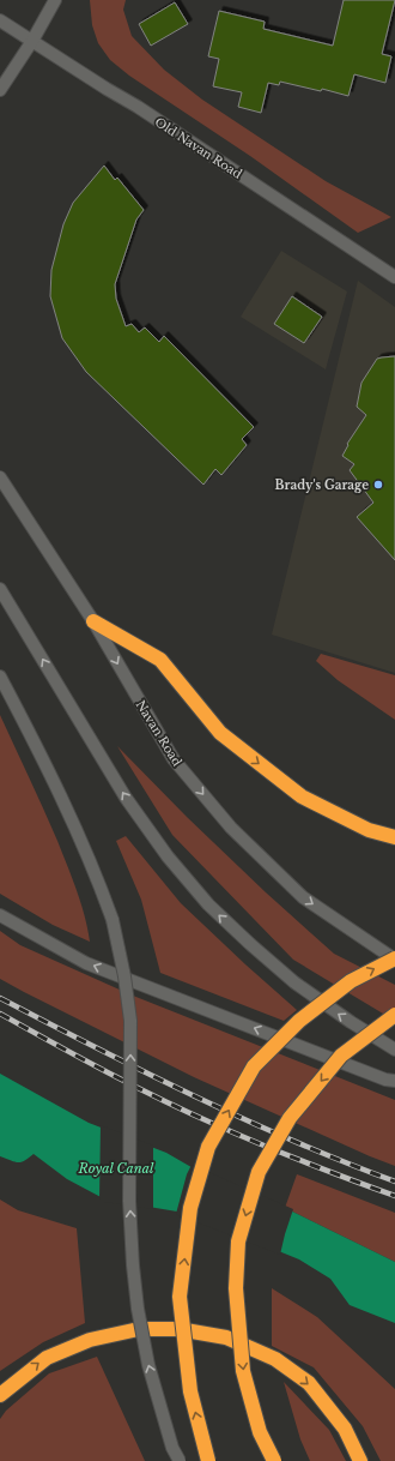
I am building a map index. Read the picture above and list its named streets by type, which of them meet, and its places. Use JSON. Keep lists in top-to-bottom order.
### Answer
{
  "streets": {
    "main road": ["Old Navan Road", "Navan Road"]
  },
  "water": ["Royal Canal"],
  "places": ["Brady's Garage"]
}
